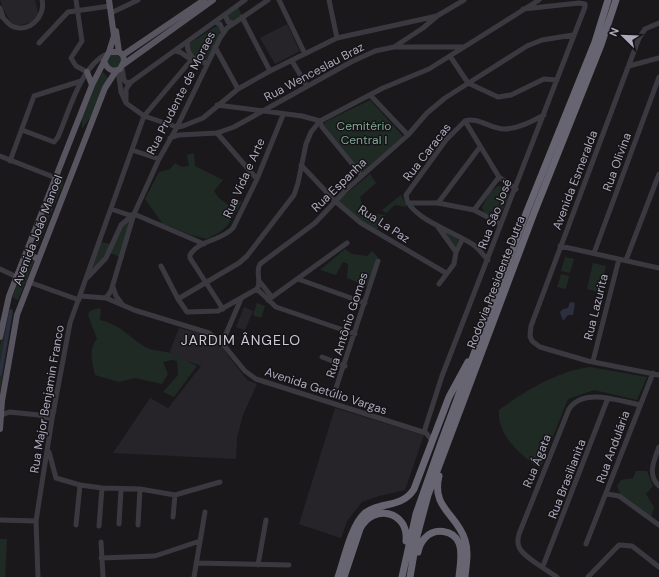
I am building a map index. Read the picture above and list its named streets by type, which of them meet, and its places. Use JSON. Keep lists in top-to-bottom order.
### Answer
{
  "streets": {
    "highway": ["Rodovia Presidente Dutra"],
    "main road": ["Avenida João Manoel"],
    "street": [
      "Rua Wenceslau Braz",
      "Rua Prudente de Moraes",
      "Rua Caracas",
      "Rua Olivina",
      "Rua Vida e Arte",
      "Avenida Esmeralda",
      "Rua Espanha",
      "Rua São José",
      "Rua La Paz",
      "Rua Lazurita",
      "Rua Antônio Gomes",
      "Avenida Getúlio Vargas",
      "Rua Major Benjamin Franco",
      "Rua Andulária",
      "Rua Ágata",
      "Rua Brasilianita"
    ]
  },
  "crossings": [
    ["Rua Wenceslau Braz", "Rua Prudente de Moraes"],
    ["Rua Wenceslau Braz", "Rua Vida e Arte"],
    ["Rua Prudente de Moraes", "Rua Vida e Arte"],
    ["Rua Caracas", "Rua São José"],
    ["Avenida Esmeralda", "Rua Lazurita"],
    ["Rua Espanha", "Rua São José"],
    ["Rua Espanha", "Rua La Paz"],
    ["Rua São José", "Avenida Getúlio Vargas"],
    ["Avenida João Manoel", "Avenida Getúlio Vargas"],
    ["Avenida Getúlio Vargas", "Rua Major Benjamin Franco"],
    ["Rua Andulária", "Rua Ágata"],
    ["Rua Ágata", "Rua Brasilianita"]
  ],
  "districts": ["JARDIM ÂNGELO"],
  "parks": ["Cemitério Central I"],
  "north": "top left"
}
